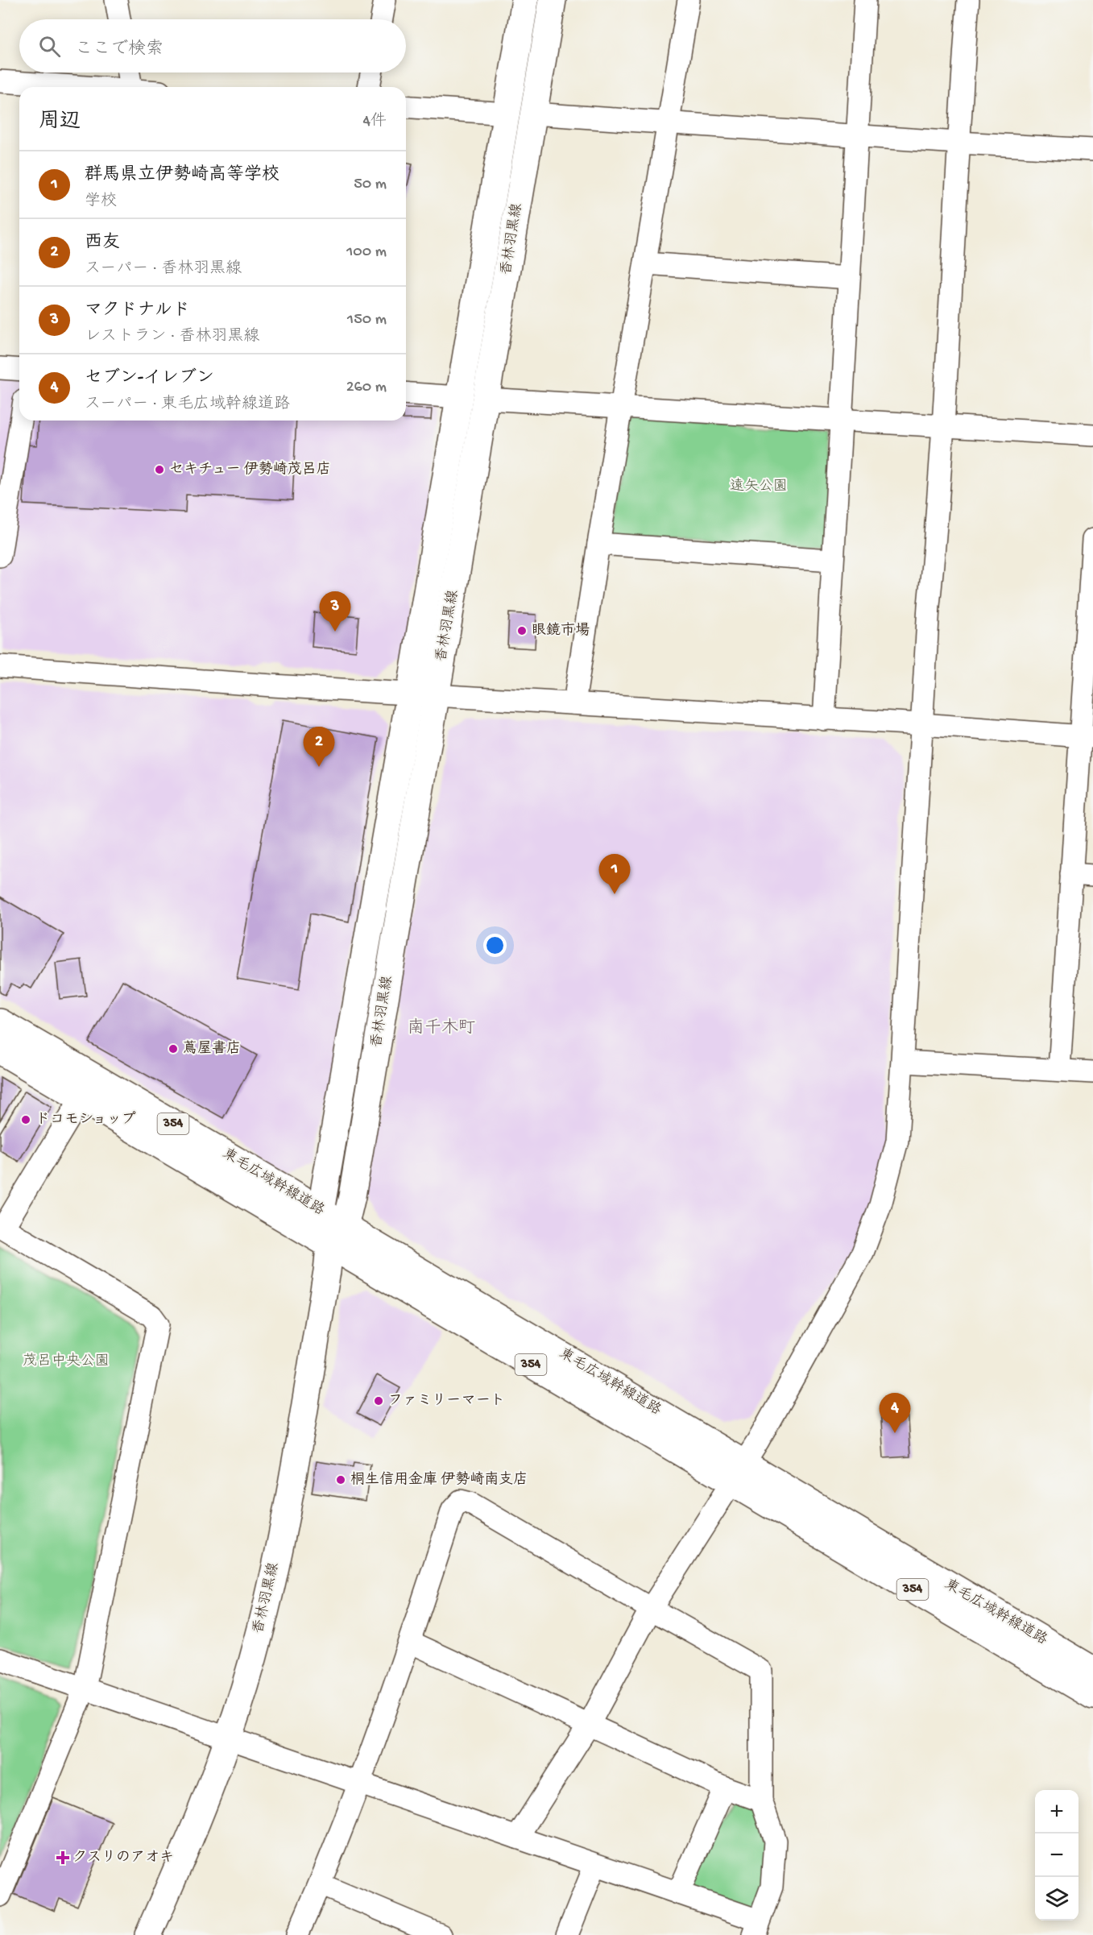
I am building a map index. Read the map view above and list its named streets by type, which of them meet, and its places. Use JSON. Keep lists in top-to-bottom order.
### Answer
{
  "streets": {
    "main road": ["香林羽黒線", "354", "東毛広域幹線道路"]
  },
  "crossings": [
    ["香林羽黒線", "東毛広域幹線道路"]
  ],
  "districts": ["南千木町"],
  "parks": ["遠矢公園", "茂呂中央公園"],
  "places": {
    "other": [
      "セキチュー 伊勢崎茂呂店",
      "眼鏡市場",
      "蔦屋書店",
      "ドコモショップ",
      "ファミリーマート",
      "桐生信用金庫 伊勢崎南支店"
    ],
    "health": ["クスリのアオキ"]
  },
  "page": {
    "search": "ここで検索",
    "heading": ["周辺", "4件"],
    "list": [
      {
        "mark": "1",
        "name": "群馬県立伊勢崎高等学校",
        "note": "学校",
        "value": "50 m"
      },
      {
        "mark": "2",
        "name": "西友",
        "note": "スーパー · 香林羽黒線",
        "value": "100 m"
      },
      {
        "mark": "3",
        "name": "マクドナルド",
        "note": "レストラン · 香林羽黒線",
        "value": "150 m"
      },
      {
        "mark": "4",
        "name": "セブン-イレブン",
        "note": "スーパー · 東毛広域幹線道路",
        "value": "260 m"
      }
    ],
    "pins": [
      "3",
      "2",
      "1",
      "4"
    ],
    "map_buttons": ["+", "−"]
  }
}
